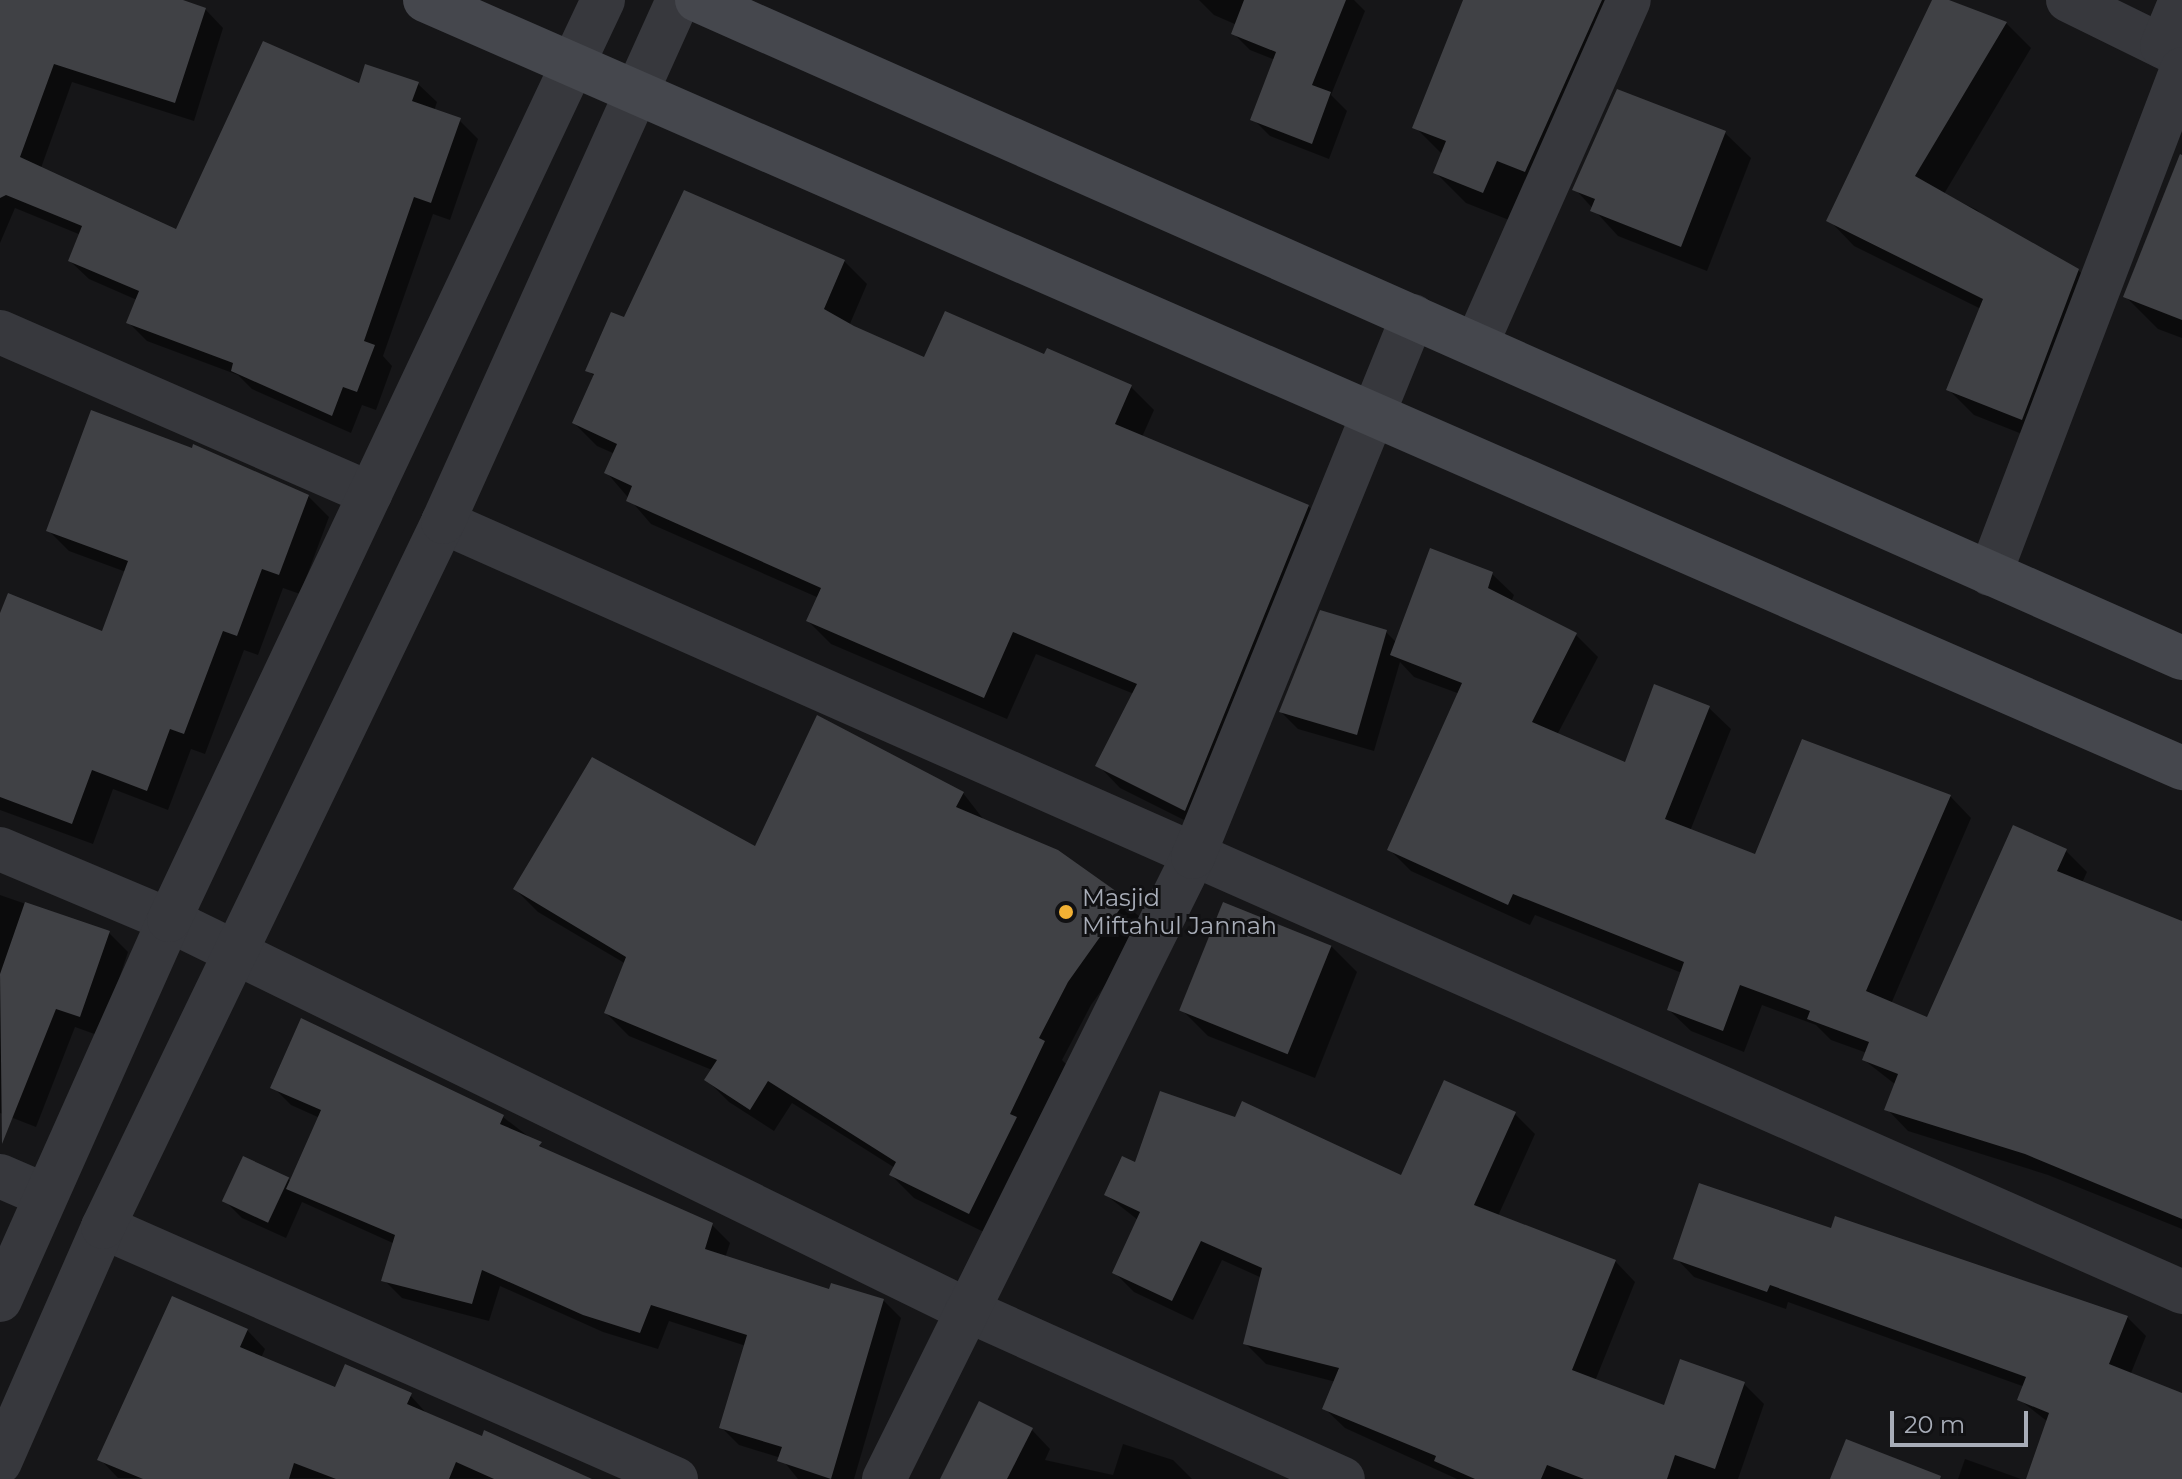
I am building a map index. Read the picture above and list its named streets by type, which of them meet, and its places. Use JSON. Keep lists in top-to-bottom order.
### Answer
{
  "places": ["Masjid Miftahul Jannah"],
  "scale_bar": "20 m"
}
